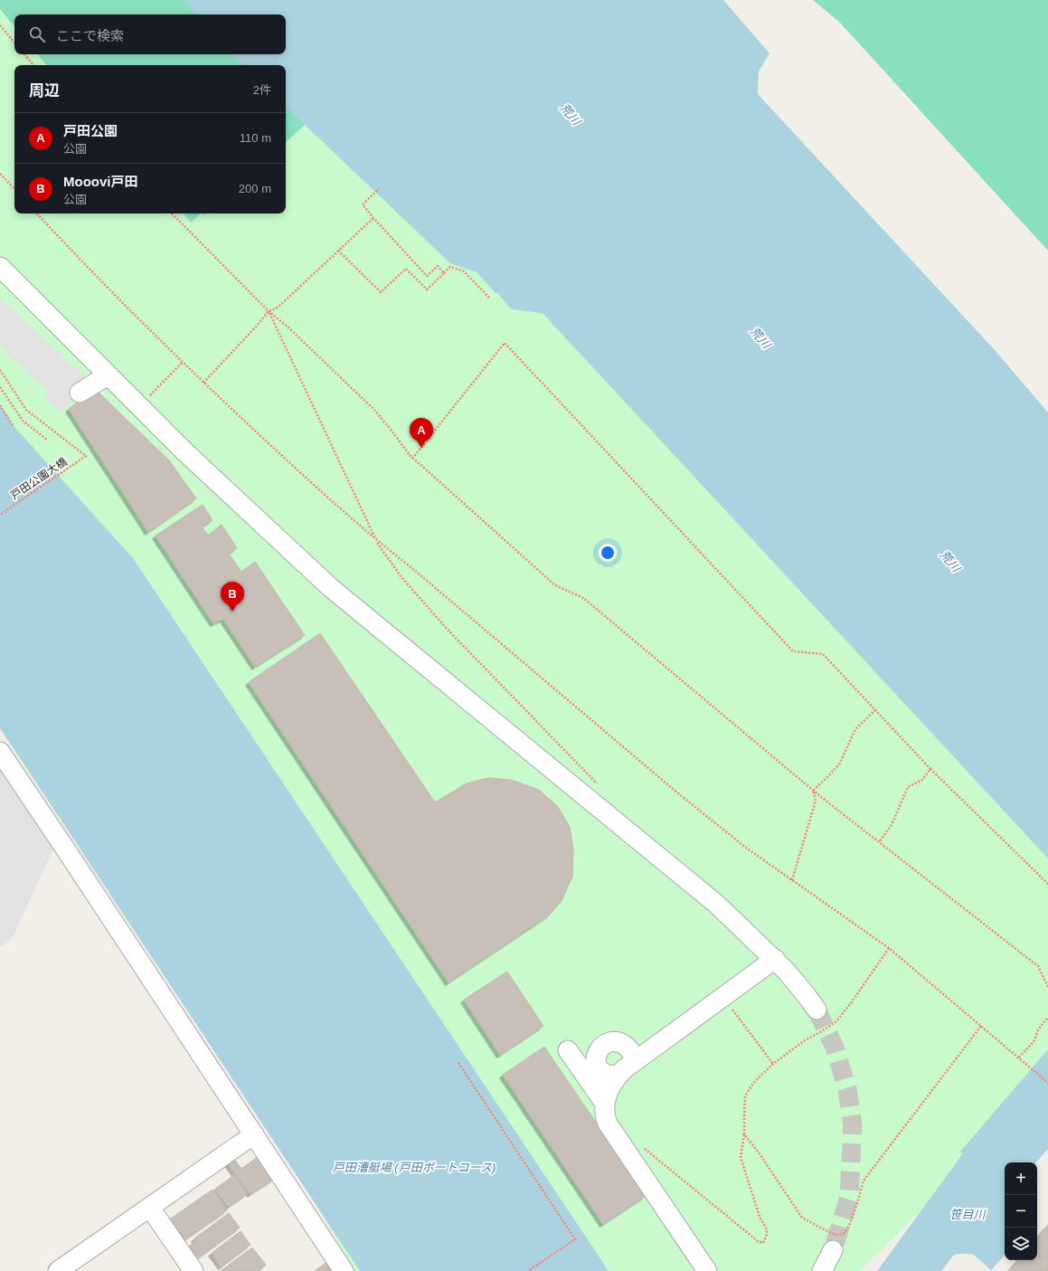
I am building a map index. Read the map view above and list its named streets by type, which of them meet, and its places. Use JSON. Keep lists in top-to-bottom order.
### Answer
{
  "streets": {
    "path": ["戸田公園大橋"]
  },
  "water": ["荒川", "戸田漕艇場 (戸田ボートコース)", "笹目川"],
  "page": {
    "search": "ここで検索",
    "heading": ["周辺", "2件"],
    "list": [
      {
        "mark": "A",
        "name": "戸田公園",
        "note": "公園",
        "value": "110 m"
      },
      {
        "mark": "B",
        "name": "Mooovi戸田",
        "note": "公園",
        "value": "200 m"
      }
    ],
    "pins": ["A", "B"],
    "map_buttons": ["+", "−"]
  }
}
